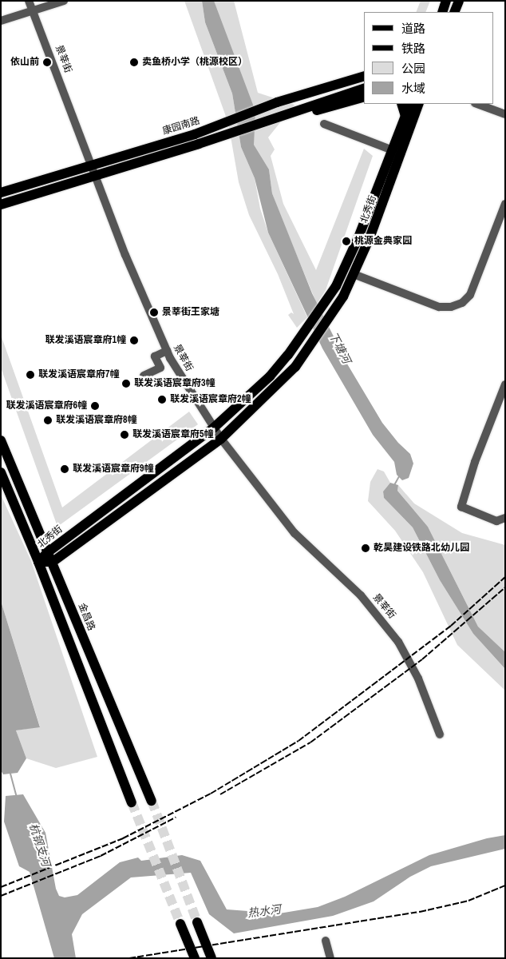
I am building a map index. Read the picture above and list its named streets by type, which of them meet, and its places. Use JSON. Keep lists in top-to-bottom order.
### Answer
{
  "streets": {
    "main road": ["康园南路", "北秀街", "金昌路"],
    "street": ["景莘街"]
  },
  "crossings": [
    ["景莘街", "康园南路"],
    ["景莘街", "北秀街"],
    ["北秀街", "金昌路"]
  ],
  "water": ["下塘河", "杭钢支河", "热水河"],
  "places": [
    "依山前",
    "卖鱼桥小学（桃源校区）",
    "桃源金典家园",
    "景莘街王家塘",
    "联发溪语宸章府1幢",
    "联发溪语宸章府7幢",
    "联发溪语宸章府3幢",
    "联发溪语宸章府2幢",
    "联发溪语宸章府6幢",
    "联发溪语宸章府8幢",
    "联发溪语宸章府5幢",
    "联发溪语宸章府9幢",
    "乾昊建设铁路北幼儿园"
  ],
  "legend": [
    "道路",
    "铁路",
    "公园",
    "水域"
  ]
}
